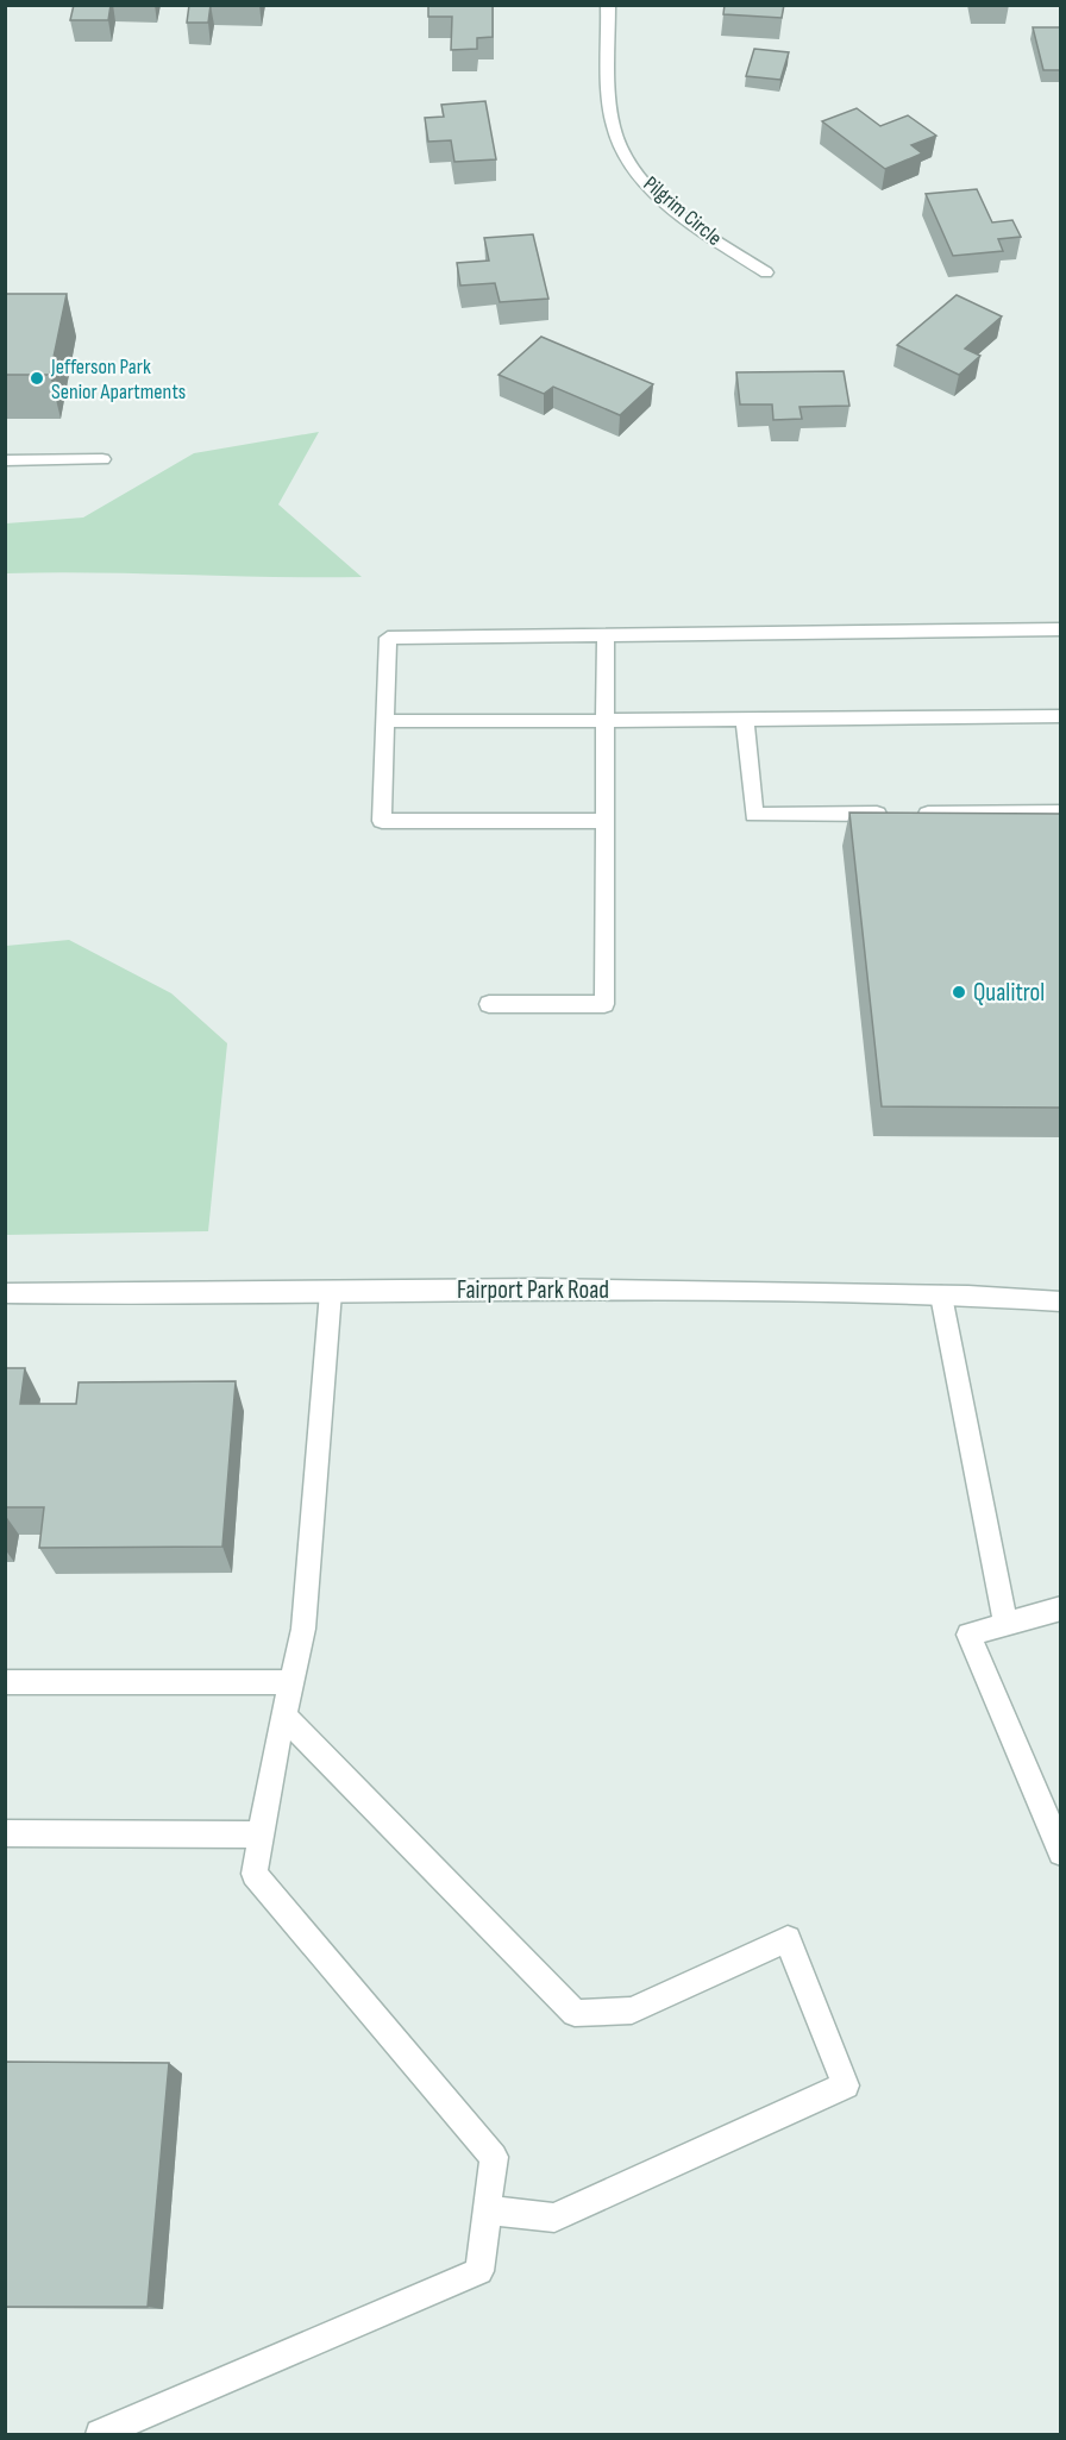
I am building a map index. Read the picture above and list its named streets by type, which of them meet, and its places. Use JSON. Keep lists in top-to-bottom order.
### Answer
{
  "streets": {
    "street": ["Pilgrim Circle", "Fairport Park Road"]
  },
  "places": ["Jefferson Park Senior Apartments", "Qualitrol"]
}
